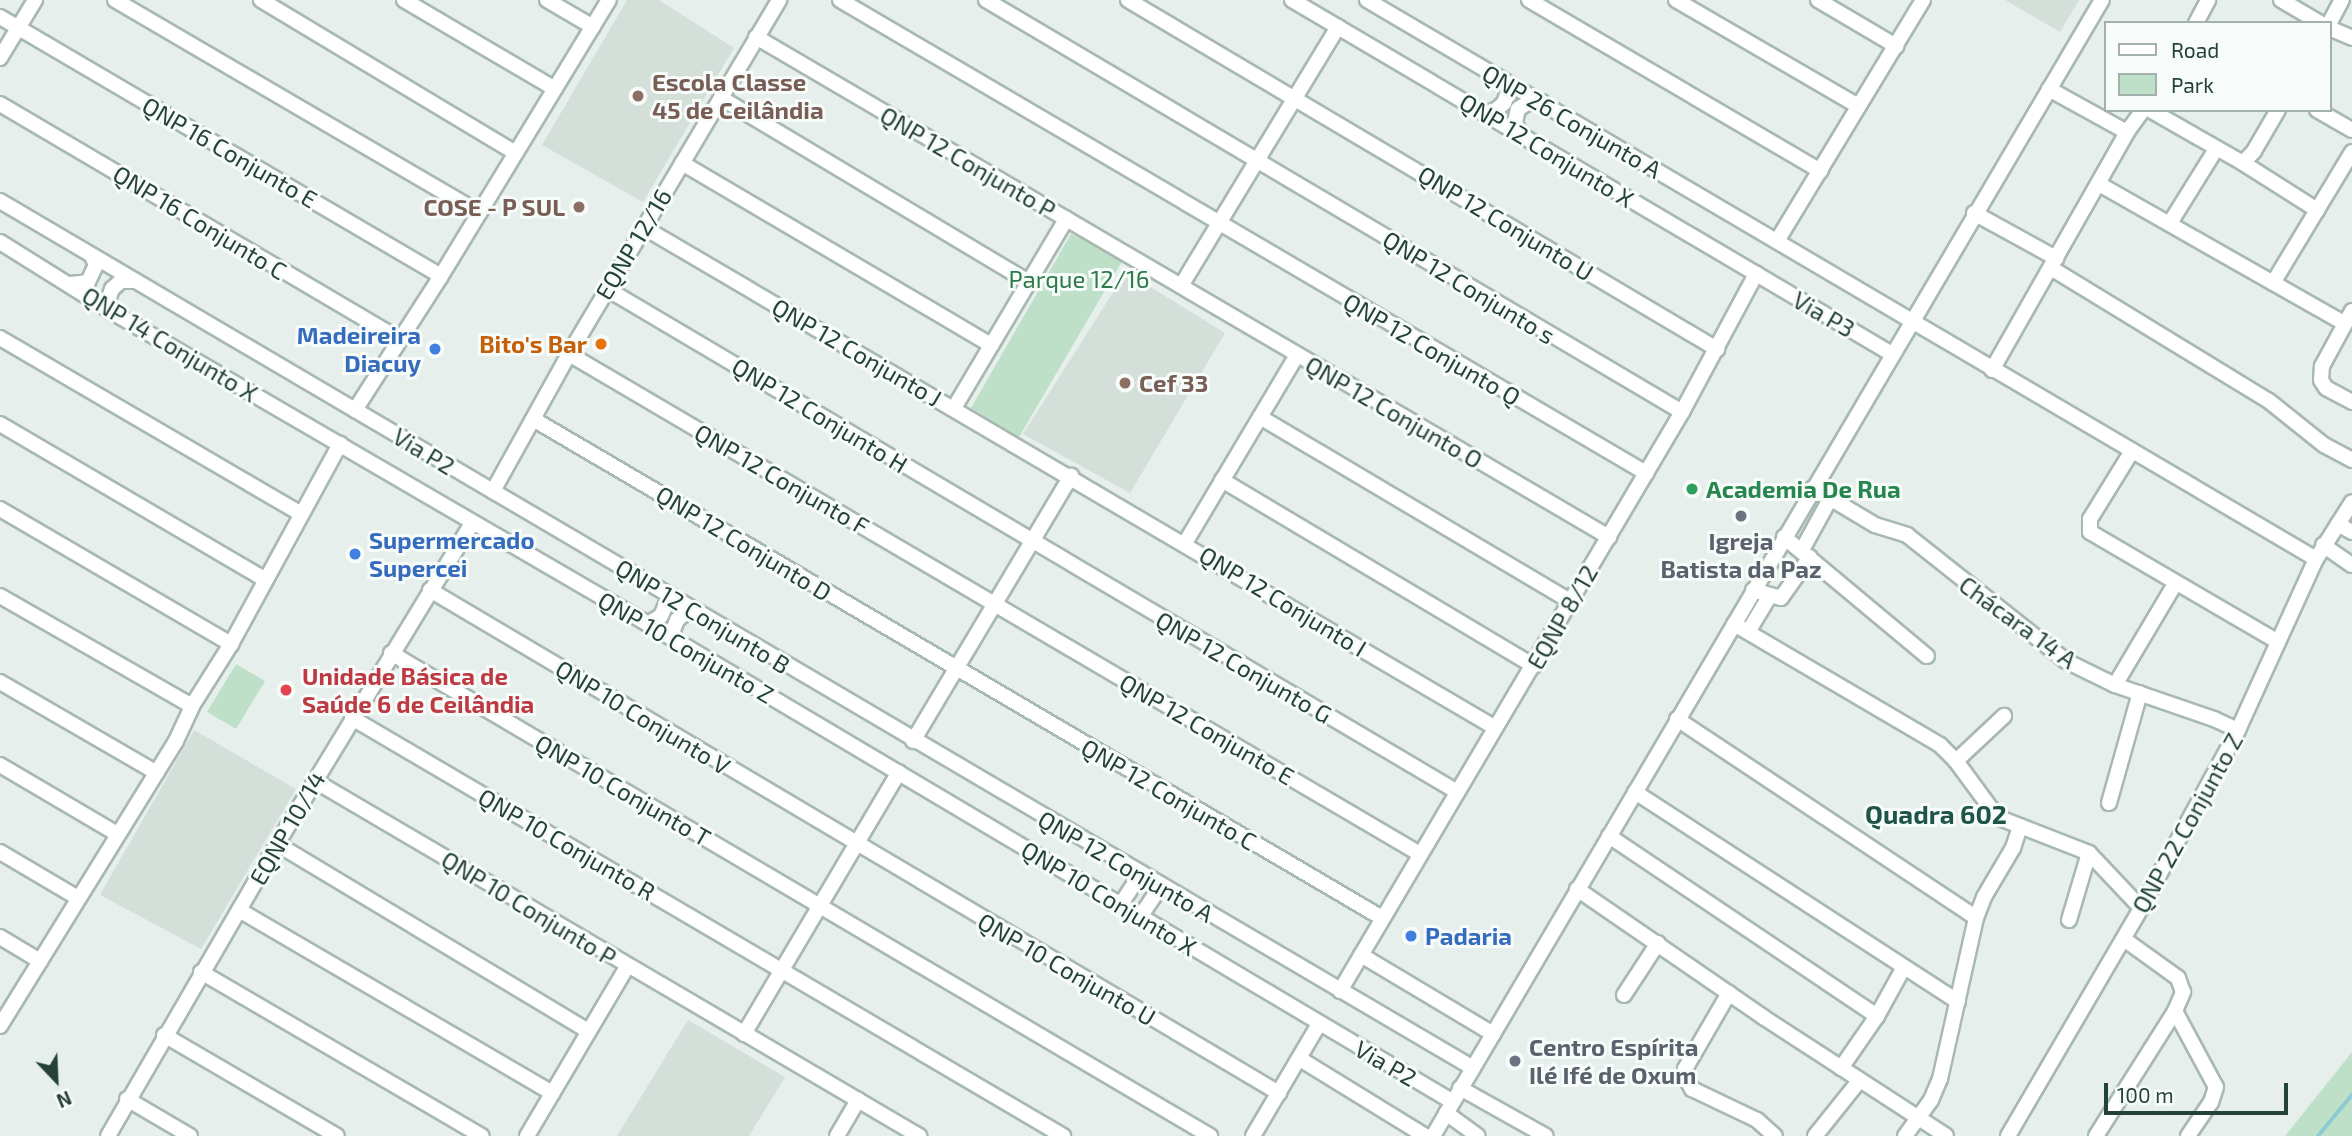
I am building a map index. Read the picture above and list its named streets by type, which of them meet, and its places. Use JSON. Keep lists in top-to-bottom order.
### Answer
{
  "streets": {
    "street": [
      "QNP 26 Conjunto A",
      "QNP 12 Conjunto X",
      "QNP 16 Conjunto E",
      "QNP 12 Conjunto P",
      "QNP 16 Conjunto C",
      "QNP 12 Conjunto U",
      "EQNP 12/16",
      "QNP 12 Conjunto s",
      "Via P3",
      "QNP 14 Conjunto X",
      "QNP 12 Conjunto Q",
      "QNP 12 Conjunto J",
      "QNP 12 Conjunto O",
      "QNP 12 Conjunto H",
      "Via P2",
      "QNP 12 Conjunto F",
      "QNP 12 Conjunto D",
      "QNP 12 Conjunto I",
      "QNP 12 Conjunto B",
      "EQNP 8/12",
      "Chácara 14 A",
      "QNP 10 Conjunto Z",
      "QNP 12 Conjunto G",
      "QNP 10 Conjunto V",
      "QNP 12 Conjunto E",
      "QNP 10 Conjunto T",
      "QNP 12 Conjunto C",
      "QNP 22 Conjunto Z",
      "EQNP 10/14",
      "QNP 10 Conjunto R",
      "QNP 12 Conjunto A",
      "QNP 10 Conjunto X",
      "QNP 10 Conjunto P",
      "QNP 10 Conjunto U"
    ]
  },
  "crossings": [
    ["QNP 26 Conjunto A", "Via P3"],
    ["QNP 12 Conjunto X", "Via P3"],
    ["QNP 12 Conjunto X", "EQNP 8/12"],
    ["QNP 12 Conjunto P", "EQNP 12/16"],
    ["QNP 12 Conjunto P", "QNP 12 Conjunto O"],
    ["QNP 12 Conjunto U", "EQNP 8/12"],
    ["EQNP 12/16", "QNP 12 Conjunto J"],
    ["EQNP 12/16", "QNP 12 Conjunto H"],
    ["EQNP 12/16", "Via P2"],
    ["EQNP 12/16", "QNP 12 Conjunto F"],
    ["EQNP 12/16", "QNP 12 Conjunto D"],
    ["EQNP 12/16", "QNP 12 Conjunto B"],
    ["QNP 12 Conjunto s", "EQNP 8/12"],
    ["Via P3", "EQNP 8/12"],
    ["Via P3", "QNP 22 Conjunto Z"],
    ["QNP 14 Conjunto X", "Via P2"],
    ["QNP 12 Conjunto Q", "EQNP 8/12"],
    ["QNP 12 Conjunto J", "QNP 12 Conjunto I"],
    ["QNP 12 Conjunto O", "EQNP 8/12"],
    ["QNP 12 Conjunto H", "QNP 12 Conjunto G"],
    ["Via P2", "QNP 12 Conjunto B"],
    ["Via P2", "EQNP 8/12"],
    ["Via P2", "QNP 10 Conjunto Z"],
    ["Via P2", "EQNP 10/14"],
    ["Via P2", "QNP 12 Conjunto A"],
    ["Via P2", "QNP 10 Conjunto X"],
    ["QNP 12 Conjunto F", "QNP 12 Conjunto E"],
    ["QNP 12 Conjunto D", "QNP 12 Conjunto C"],
    ["QNP 12 Conjunto I", "EQNP 8/12"],
    ["QNP 12 Conjunto B", "QNP 12 Conjunto A"],
    ["EQNP 8/12", "QNP 12 Conjunto G"],
    ["EQNP 8/12", "QNP 12 Conjunto E"],
    ["EQNP 8/12", "QNP 12 Conjunto C"],
    ["EQNP 8/12", "QNP 12 Conjunto A"],
    ["Chácara 14 A", "QNP 22 Conjunto Z"],
    ["QNP 10 Conjunto Z", "EQNP 10/14"],
    ["QNP 10 Conjunto Z", "QNP 10 Conjunto X"],
    ["QNP 10 Conjunto V", "EQNP 10/14"],
    ["QNP 10 Conjunto V", "QNP 10 Conjunto U"],
    ["QNP 10 Conjunto T", "EQNP 10/14"],
    ["EQNP 10/14", "QNP 10 Conjunto R"],
    ["EQNP 10/14", "QNP 10 Conjunto P"]
  ],
  "districts": ["Quadra 602"],
  "parks": ["Parque 12/16"],
  "places": [
    "Escola Classe 45 de Ceilândia",
    "COSE - P SUL",
    "Bito's Bar",
    "Madeireira Diacuy",
    "Cef 33",
    "Academia De Rua",
    "Igreja Batista da Paz",
    "Supermercado Supercei",
    "Unidade Básica de Saúde 6 de Ceilândia",
    "Padaria",
    "Centro Espírita Ilé Ifé de Oxum"
  ],
  "legend": ["Road", "Park"],
  "scale_bar": "100 m",
  "north": "bottom right"
}
